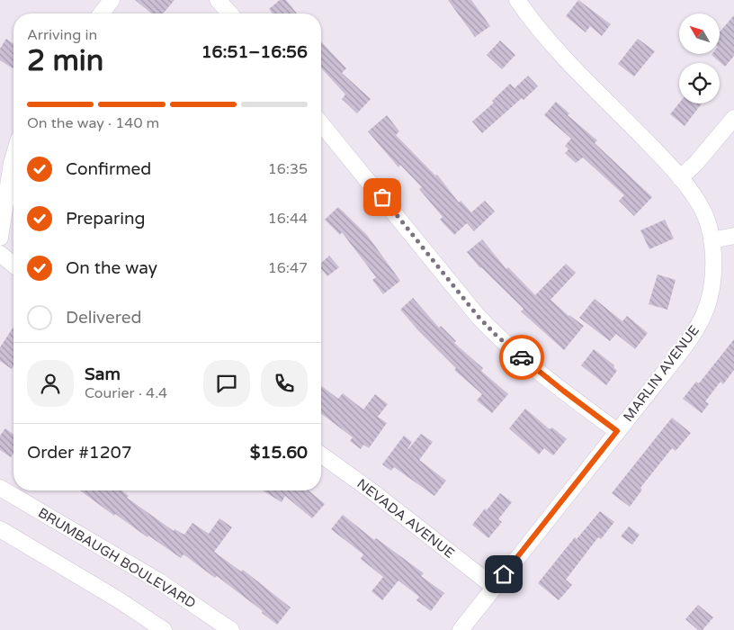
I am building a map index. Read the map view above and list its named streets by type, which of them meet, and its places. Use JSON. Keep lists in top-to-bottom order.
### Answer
{
  "streets": {
    "street": ["MARLIN AVENUE", "NEVADA AVENUE", "BRUMBAUGH BOULEVARD"]
  },
  "crossings": [
    ["MARLIN AVENUE", "NEVADA AVENUE"]
  ],
  "north": "top left",
  "page": {
    "heading": ["2 min", "Arriving in", "16:51–16:56"],
    "panel": [
      "Sam",
      "Courier · 4.4",
      "Order #1207",
      "$15.60"
    ],
    "bar": "On the way · 140 m",
    "list": [
      ["Confirmed", "16:35"],
      ["Preparing", "16:44"],
      ["On the way", "16:47"],
      "Delivered"
    ]
  }
}
